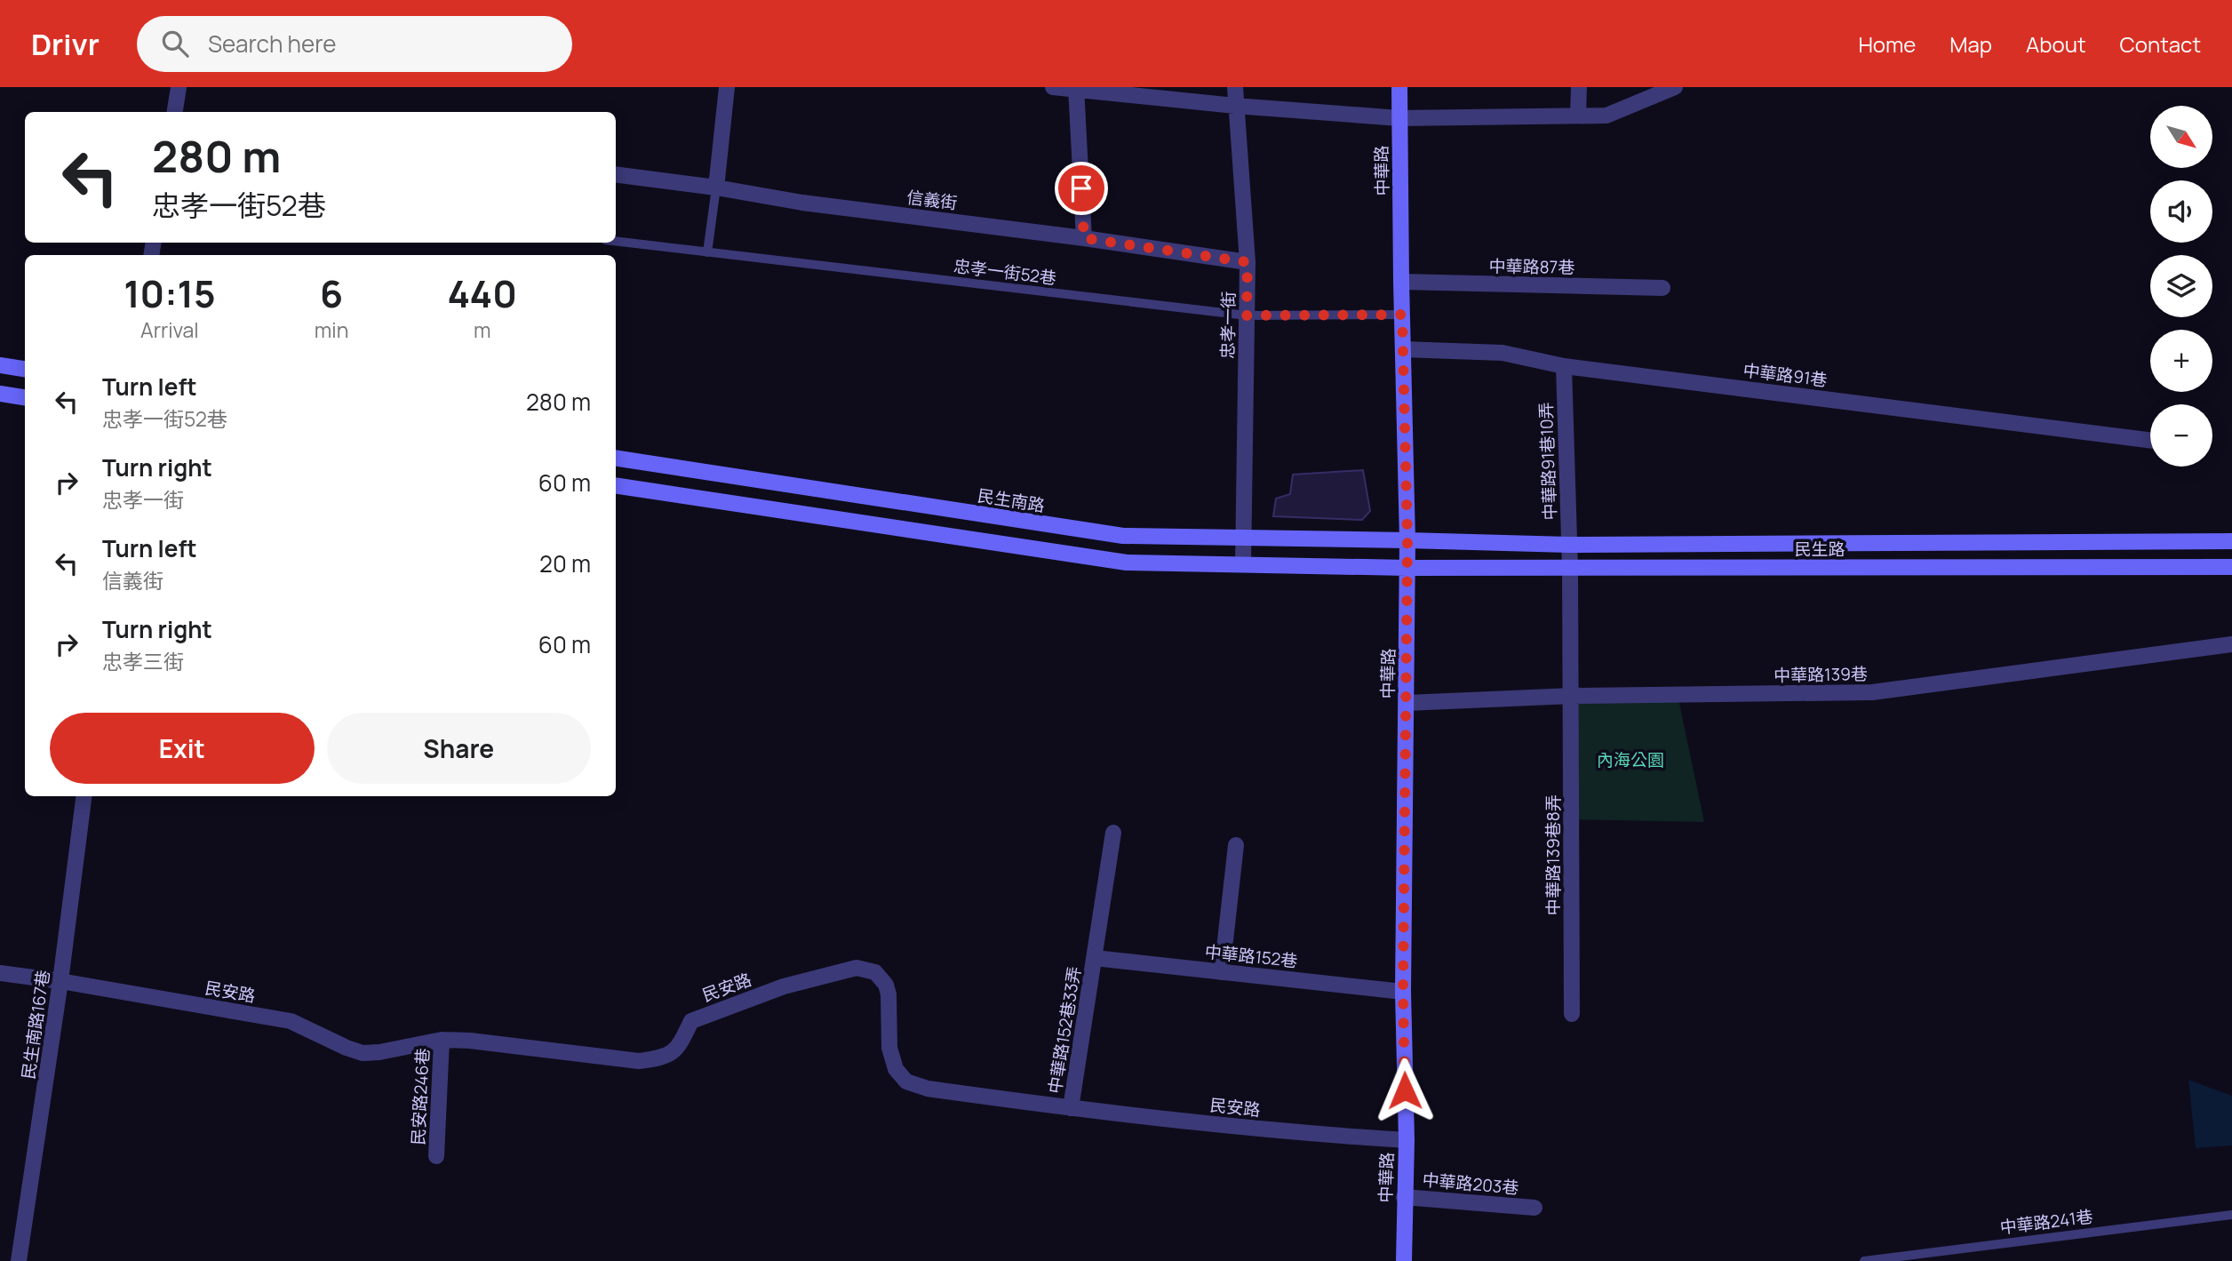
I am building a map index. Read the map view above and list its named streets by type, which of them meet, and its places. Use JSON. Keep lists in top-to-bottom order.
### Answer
{
  "streets": {
    "main road": ["中華路", "民生南路", "民生路"],
    "street": [
      "信義街",
      "中華路87巷",
      "忠孝一街",
      "中華路91巷",
      "中華路91巷10弄",
      "中華路139巷",
      "中華路139巷8弄",
      "中華路152巷",
      "民安路",
      "民生南路167巷",
      "中華路152巷33弄",
      "民安路246巷",
      "中華路203巷"
    ],
    "lane": ["忠孝一街52巷", "中華路241巷"]
  },
  "crossings": [
    ["中華路", "中華路87巷"],
    ["中華路", "忠孝一街52巷"],
    ["中華路", "中華路91巷"],
    ["中華路", "民生南路"],
    ["中華路", "民生路"],
    ["中華路", "中華路139巷"],
    ["中華路", "中華路152巷"],
    ["中華路", "民安路"],
    ["中華路", "中華路203巷"],
    ["信義街", "忠孝一街"],
    ["忠孝一街52巷", "忠孝一街"],
    ["忠孝一街", "民生南路"],
    ["中華路91巷", "中華路91巷10弄"],
    ["中華路91巷10弄", "民生路"],
    ["中華路91巷10弄", "中華路139巷"],
    ["中華路91巷10弄", "中華路139巷8弄"],
    ["民生南路", "民生路"],
    ["中華路139巷", "中華路139巷8弄"],
    ["中華路152巷", "中華路152巷33弄"],
    ["民安路", "民生南路167巷"],
    ["民安路", "中華路152巷33弄"],
    ["民安路", "民安路246巷"]
  ],
  "parks": ["內海公園"],
  "north": "bottom right",
  "page": {
    "header": "Drivr",
    "search": "Search here",
    "nav": [
      "Home",
      "Map",
      "About",
      "Contact"
    ],
    "map_buttons": ["+", "−"],
    "turn": ["280 m", "忠孝一街52巷"],
    "eta": [
      "10:15",
      "Arrival",
      "6",
      "min",
      "440",
      "m"
    ],
    "list": [
      {
        "name": "Turn left",
        "note": "忠孝一街52巷",
        "value": "280 m"
      },
      {
        "name": "Turn right",
        "note": "忠孝一街",
        "value": "60 m"
      },
      {
        "name": "Turn left",
        "note": "信義街",
        "value": "20 m"
      },
      {
        "name": "Turn right",
        "note": "忠孝三街",
        "value": "60 m"
      }
    ],
    "buttons": ["Exit", "Share"]
  }
}
